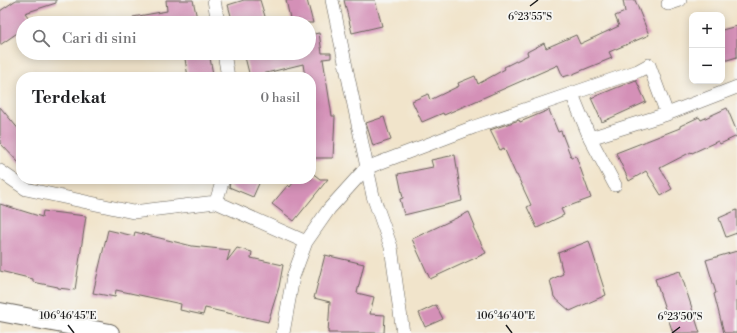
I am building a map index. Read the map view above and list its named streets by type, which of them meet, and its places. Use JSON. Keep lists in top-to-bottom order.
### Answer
{
  "page": {
    "map_buttons": ["+", "−"],
    "search": "Cari di sini",
    "heading": ["Terdekat", "0 hasil"]
  },
  "coordinates": [
    "6°23'55\"S",
    "106°46'45\"E",
    "106°46'40\"E",
    "6°23'50\"S"
  ]
}
